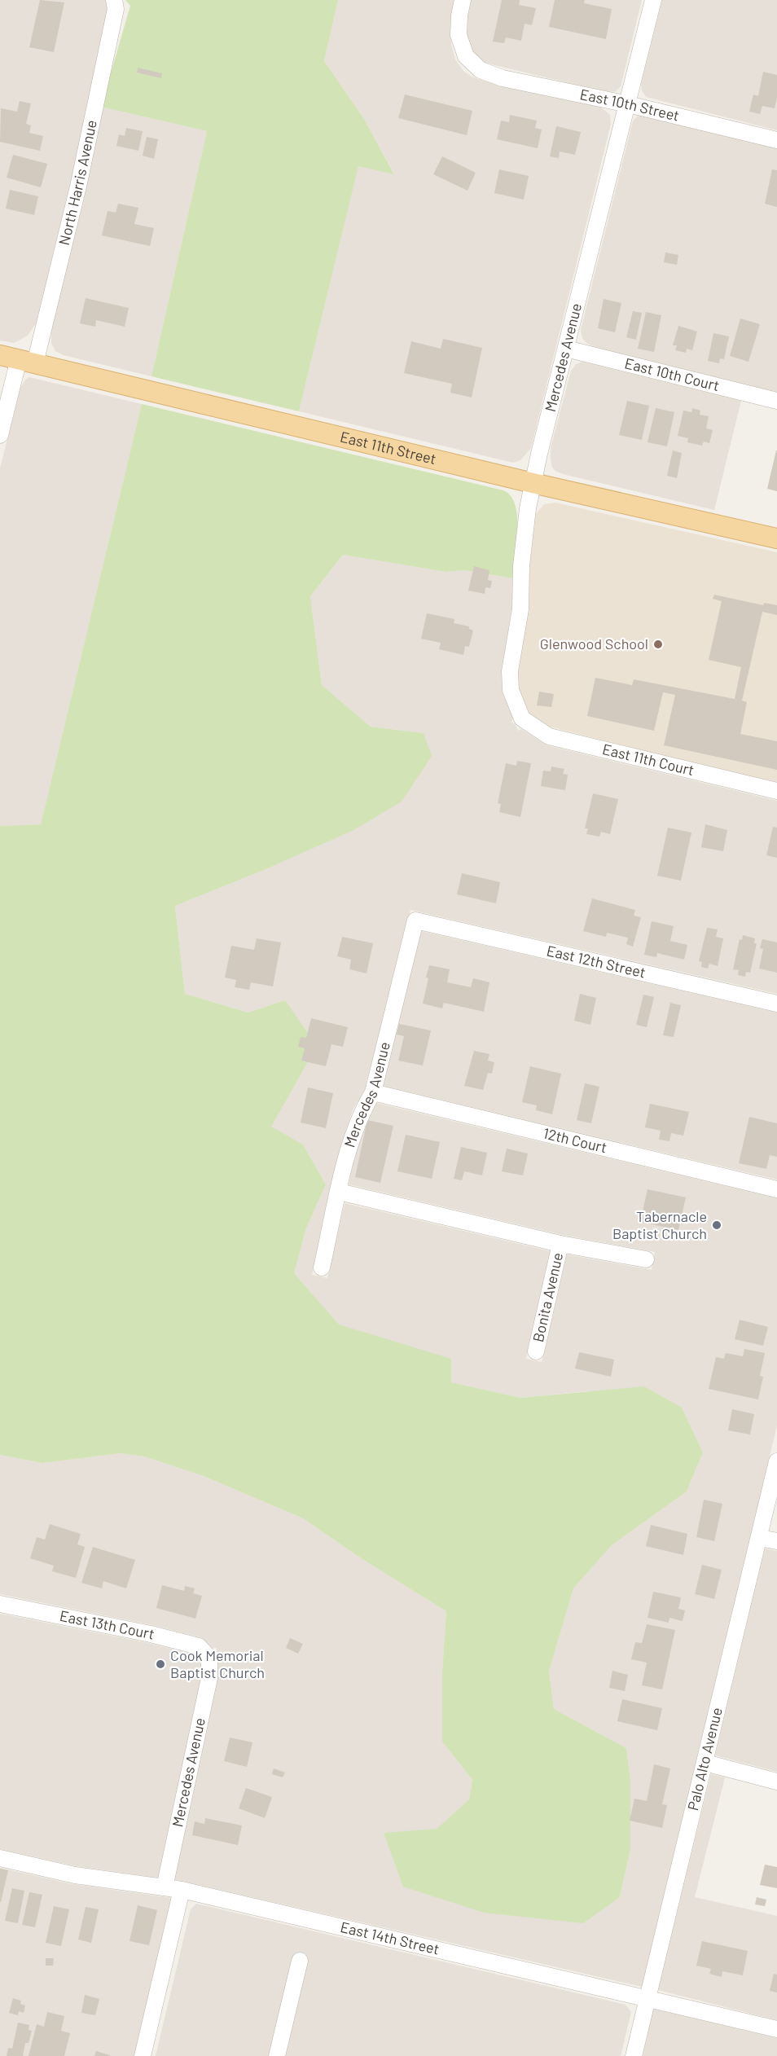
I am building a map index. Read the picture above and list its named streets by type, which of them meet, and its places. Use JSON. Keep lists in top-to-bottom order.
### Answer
{
  "streets": {
    "main road": ["East 11th Street"],
    "street": [
      "East 10th Street",
      "North Harris Avenue",
      "Mercedes Avenue",
      "East 10th Court",
      "East 11th Court",
      "East 12th Street",
      "12th Court",
      "Bonita Avenue",
      "East 13th Court",
      "Palo Alto Avenue",
      "East 14th Street"
    ]
  },
  "crossings": [
    ["East 10th Street", "Mercedes Avenue"],
    ["North Harris Avenue", "East 11th Street"],
    ["Mercedes Avenue", "East 10th Court"],
    ["Mercedes Avenue", "East 11th Street"],
    ["Mercedes Avenue", "East 11th Court"],
    ["Mercedes Avenue", "East 12th Street"],
    ["Mercedes Avenue", "12th Court"],
    ["Mercedes Avenue", "East 13th Court"],
    ["Mercedes Avenue", "East 14th Street"],
    ["Palo Alto Avenue", "East 14th Street"]
  ],
  "places": ["Glenwood School", "Tabernacle Baptist Church", "Cook Memorial Baptist Church"]
}
